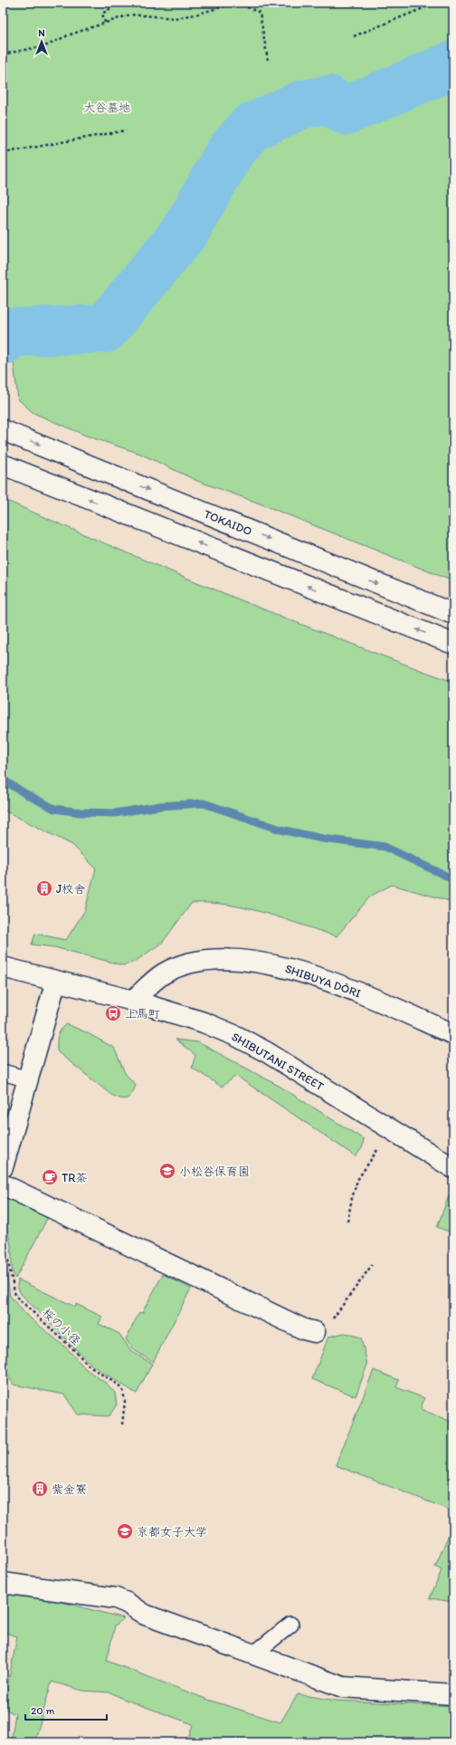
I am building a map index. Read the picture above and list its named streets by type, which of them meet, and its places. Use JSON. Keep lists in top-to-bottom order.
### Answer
{
  "streets": {
    "main road": ["TOKAIDO", "SHIBUYA DŌRI", "SHIBUTANI STREET"],
    "path": ["桜の小径"]
  },
  "crossings": [
    ["SHIBUYA DŌRI", "SHIBUTANI STREET"]
  ],
  "parks": ["大谷墓地"],
  "places": {
    "building": ["J校舎", "紫金寮"],
    "bus stop": ["上馬町"],
    "school or university": ["小松谷保育園", "京都女子大学"],
    "cafe": ["TR茶"]
  },
  "scale_bar": "20 m",
  "north": "top"
}
